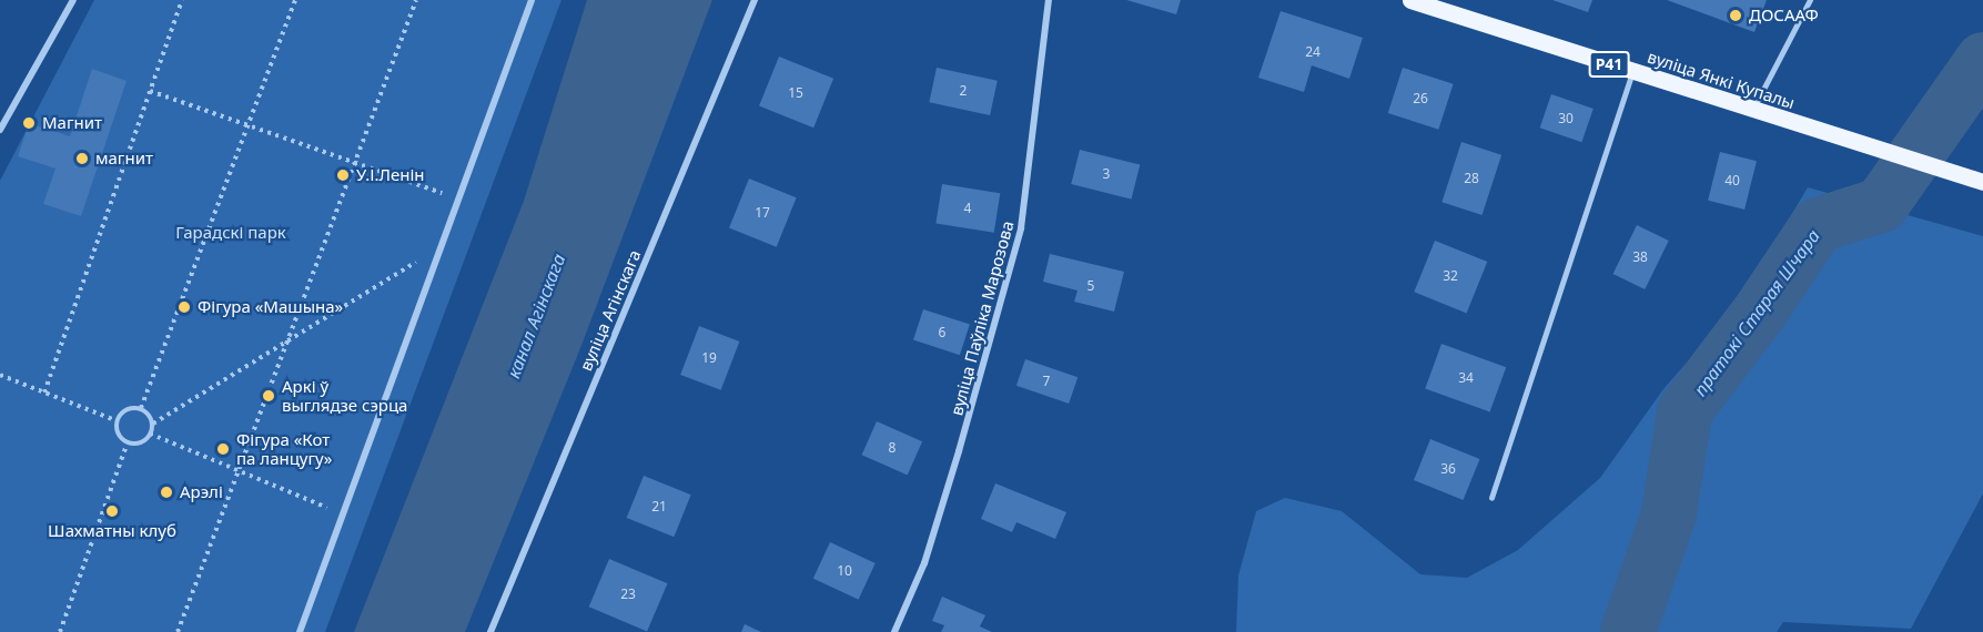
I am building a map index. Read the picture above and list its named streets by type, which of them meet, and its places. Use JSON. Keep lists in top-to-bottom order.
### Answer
{
  "streets": {
    "main road": ["Р41", "вуліца Янкі Купалы"],
    "street": ["вуліца Агінскага", "вуліца Паўліка Марозова"]
  },
  "water": ["пратокі Старая Шчара", "канал Агінскага"],
  "parks": ["Гарадскі парк"],
  "places": [
    "ДОСААФ",
    "Магнит",
    "магнит",
    "У.І.Ленін",
    "Фігура «Машына»",
    "Аркі ў выглядзе сэрца",
    "Фігура «Кот па ланцугу»",
    "Арэлі",
    "Шахматны клуб"
  ],
  "house_numbers": [
    "24",
    "2",
    "15",
    "26",
    "30",
    "3",
    "28",
    "40",
    "4",
    "17",
    "38",
    "32",
    "5",
    "6",
    "19",
    "34",
    "7",
    "8",
    "36",
    "21",
    "10",
    "23"
  ]
}
